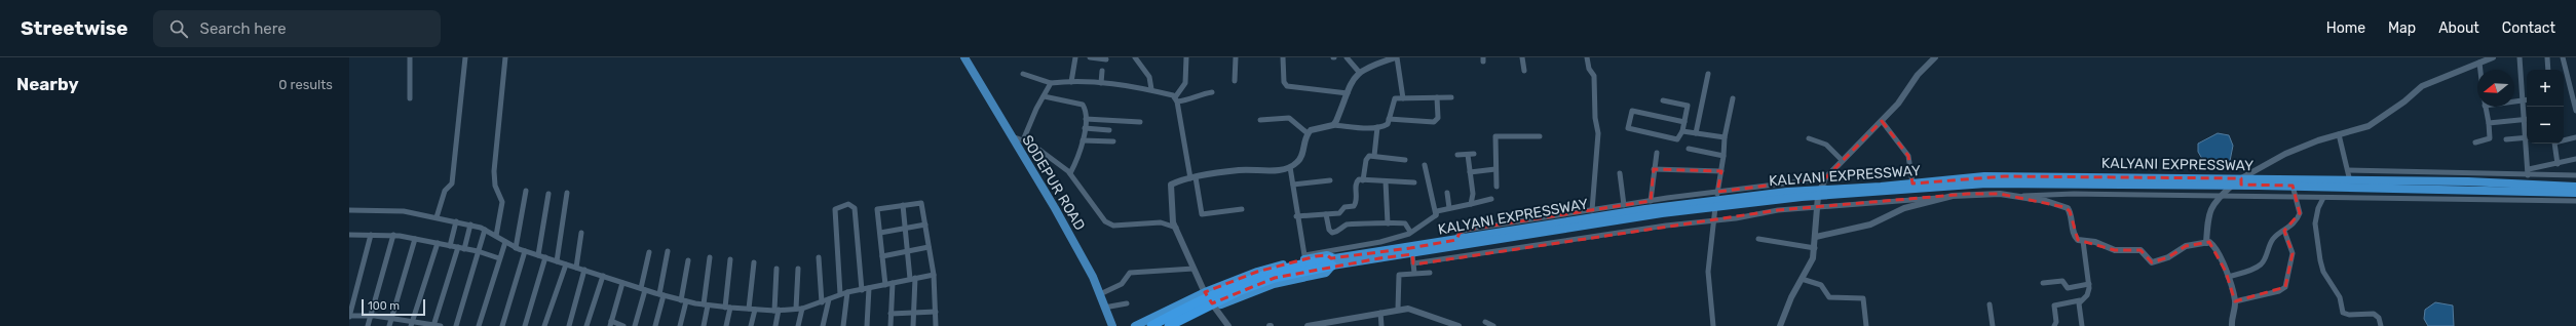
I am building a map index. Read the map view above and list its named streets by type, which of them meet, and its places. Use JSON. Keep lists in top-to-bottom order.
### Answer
{
  "streets": {
    "highway": ["KALYANI EXPRESSWAY"],
    "main road": ["SODEPUR ROAD"]
  },
  "scale_bar": "100 m",
  "north": "left",
  "page": {
    "header": "Streetwise",
    "search": "Search here",
    "nav": [
      "Home",
      "Map",
      "About",
      "Contact"
    ],
    "heading": ["Nearby", "0 results"],
    "map_buttons": ["+", "−"],
    "scale": "100 m"
  }
}
